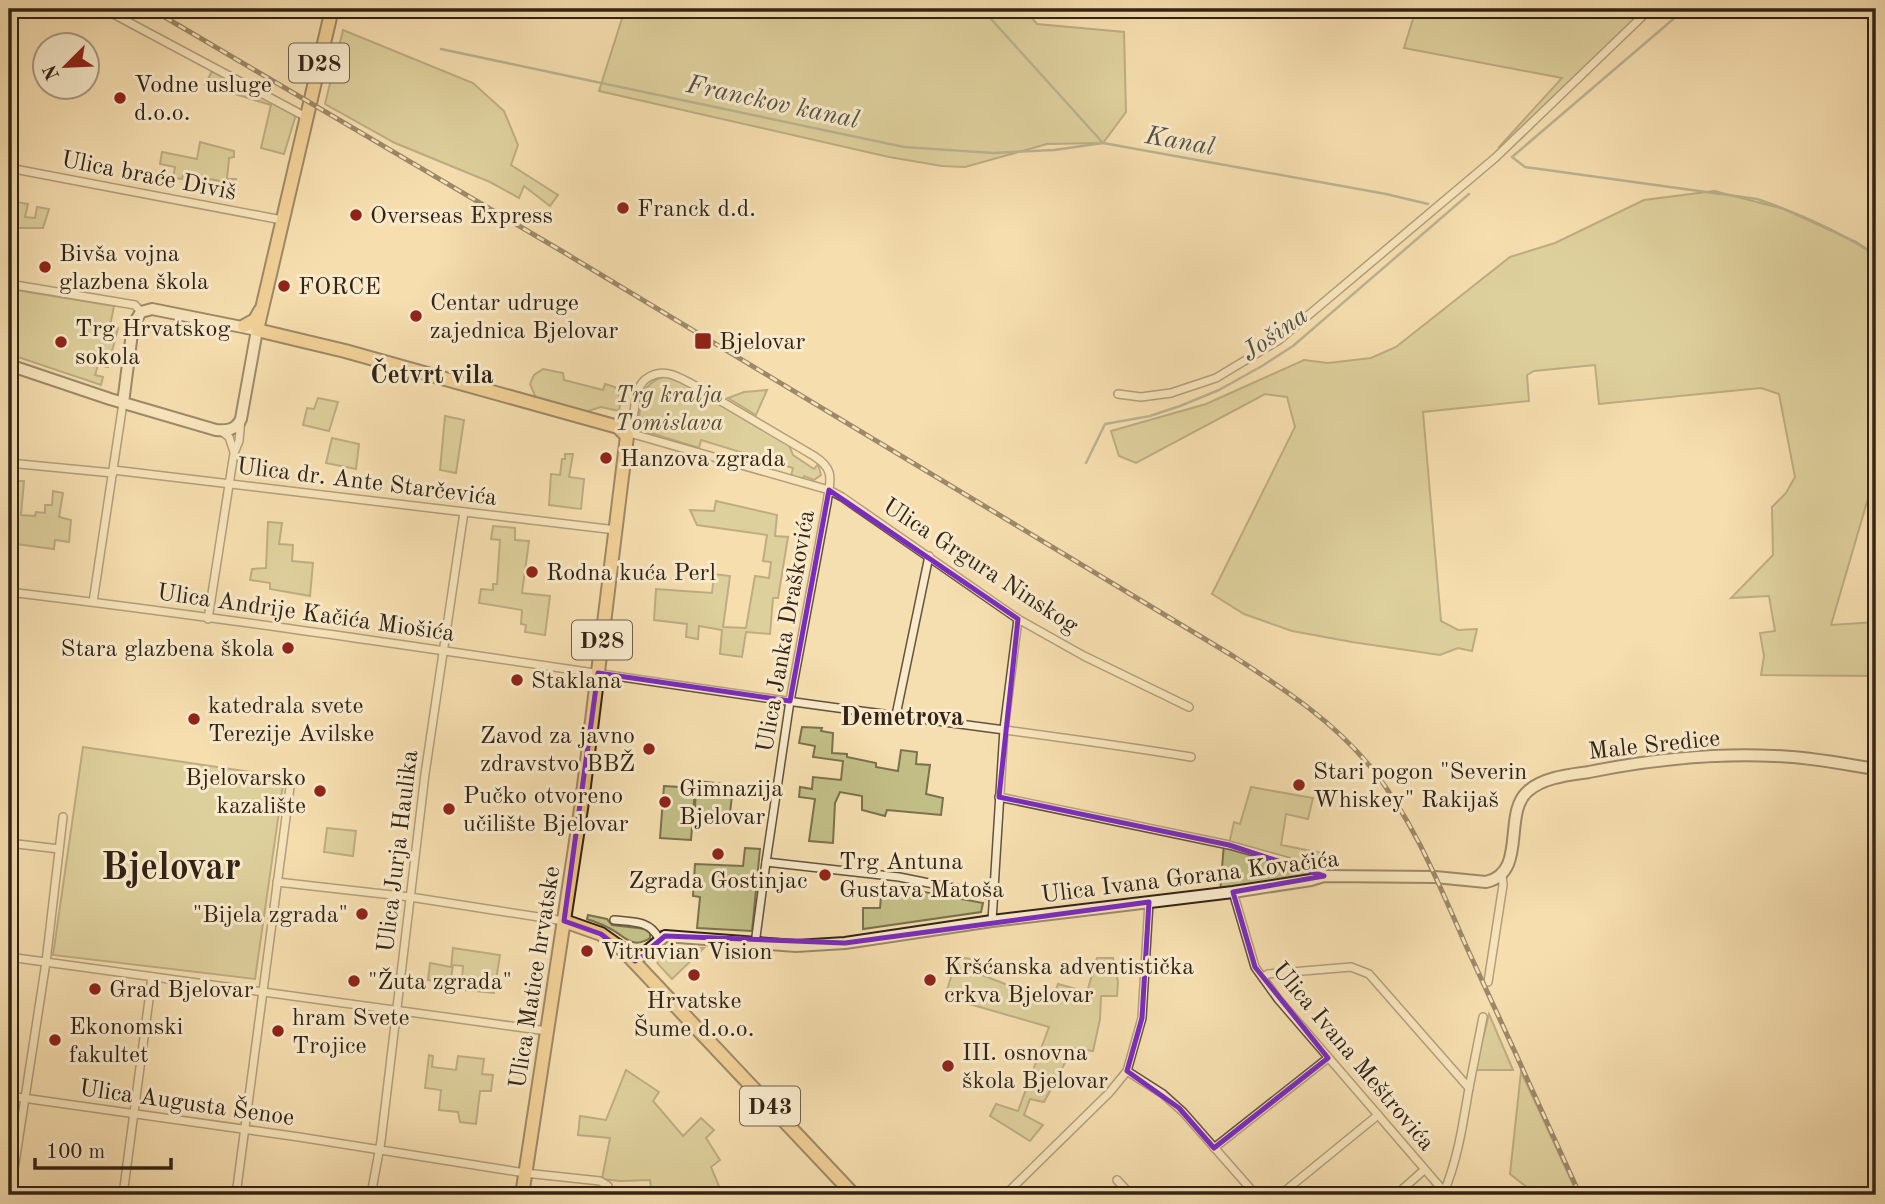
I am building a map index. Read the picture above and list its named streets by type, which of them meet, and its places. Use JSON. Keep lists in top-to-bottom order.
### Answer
{
  "streets": {
    "main road": ["D28", "Ulica Matice hrvatske", "D43"],
    "street": [
      "Ulica braće Diviš",
      "Ulica dr. Ante Starčevića",
      "Ulica Grgura Ninskog",
      "Ulica Andrije Kačića Miošića",
      "Ulica Janka Draškovića",
      "Male Sredice",
      "Ulica Jurja Haulika",
      "Ulica Ivana Gorana Kovačića",
      "Ulica Ivana Meštrovića",
      "Ulica Augusta Šenoe"
    ]
  },
  "crossings": [
    ["D28", "Ulica braće Diviš"],
    ["Ulica dr. Ante Starčevića", "Ulica Jurja Haulika"],
    ["Ulica dr. Ante Starčevića", "Ulica Matice hrvatske"],
    ["Ulica Grgura Ninskog", "Ulica Janka Draškovića"],
    ["Ulica Andrije Kačića Miošića", "Ulica Janka Draškovića"],
    ["Ulica Andrije Kačića Miošića", "Ulica Jurja Haulika"],
    ["Ulica Andrije Kačića Miošića", "Ulica Matice hrvatske"],
    ["Male Sredice", "Ulica Ivana Gorana Kovačića"],
    ["Ulica Jurja Haulika", "Ulica Augusta Šenoe"],
    ["Ulica Ivana Gorana Kovačića", "Ulica Ivana Meštrovića"],
    ["Ulica Matice hrvatske", "Ulica Augusta Šenoe"],
    ["Ulica Matice hrvatske", "D43"]
  ],
  "districts": ["Četvrt vila", "Demetrova", "Bjelovar"],
  "water": ["Franckov kanal", "Kanal", "Jošina"],
  "parks": ["Trg kralja Tomislava"],
  "places": {
    "other": [
      "Vodne usluge d.o.o.",
      "Franck d.d.",
      "Overseas Express",
      "Bivša vojna glazbena škola",
      "FORCE",
      "Centar udruge zajednica Bjelovar",
      "Trg Hrvatskog sokola",
      "Hanzova zgrada",
      "Rodna kuća Perl",
      "Stara glazbena škola",
      "Staklana",
      "katedrala svete Terezije Avilske",
      "Zavod za javno zdravstvo BBŽ",
      "Stari pogon \"Severin Whiskey\" Rakijaš",
      "Bjelovarsko kazalište",
      "Gimnazija Bjelovar",
      "Pučko otvoreno učilište Bjelovar",
      "Zgrada Gostinjac",
      "Trg Antuna Gustava Matoša",
      "\"Bijela zgrada\"",
      "Vitruvian Vision",
      "Hrvatske Šume d.o.o.",
      "Kršćanska adventistička crkva Bjelovar",
      "\"Žuta zgrada\"",
      "Grad Bjelovar",
      "hram Svete Trojice",
      "Ekonomski fakultet",
      "III. osnovna škola Bjelovar"
    ],
    "transit": ["Bjelovar"]
  },
  "scale_bar": "100 m",
  "north": "bottom left"
}
